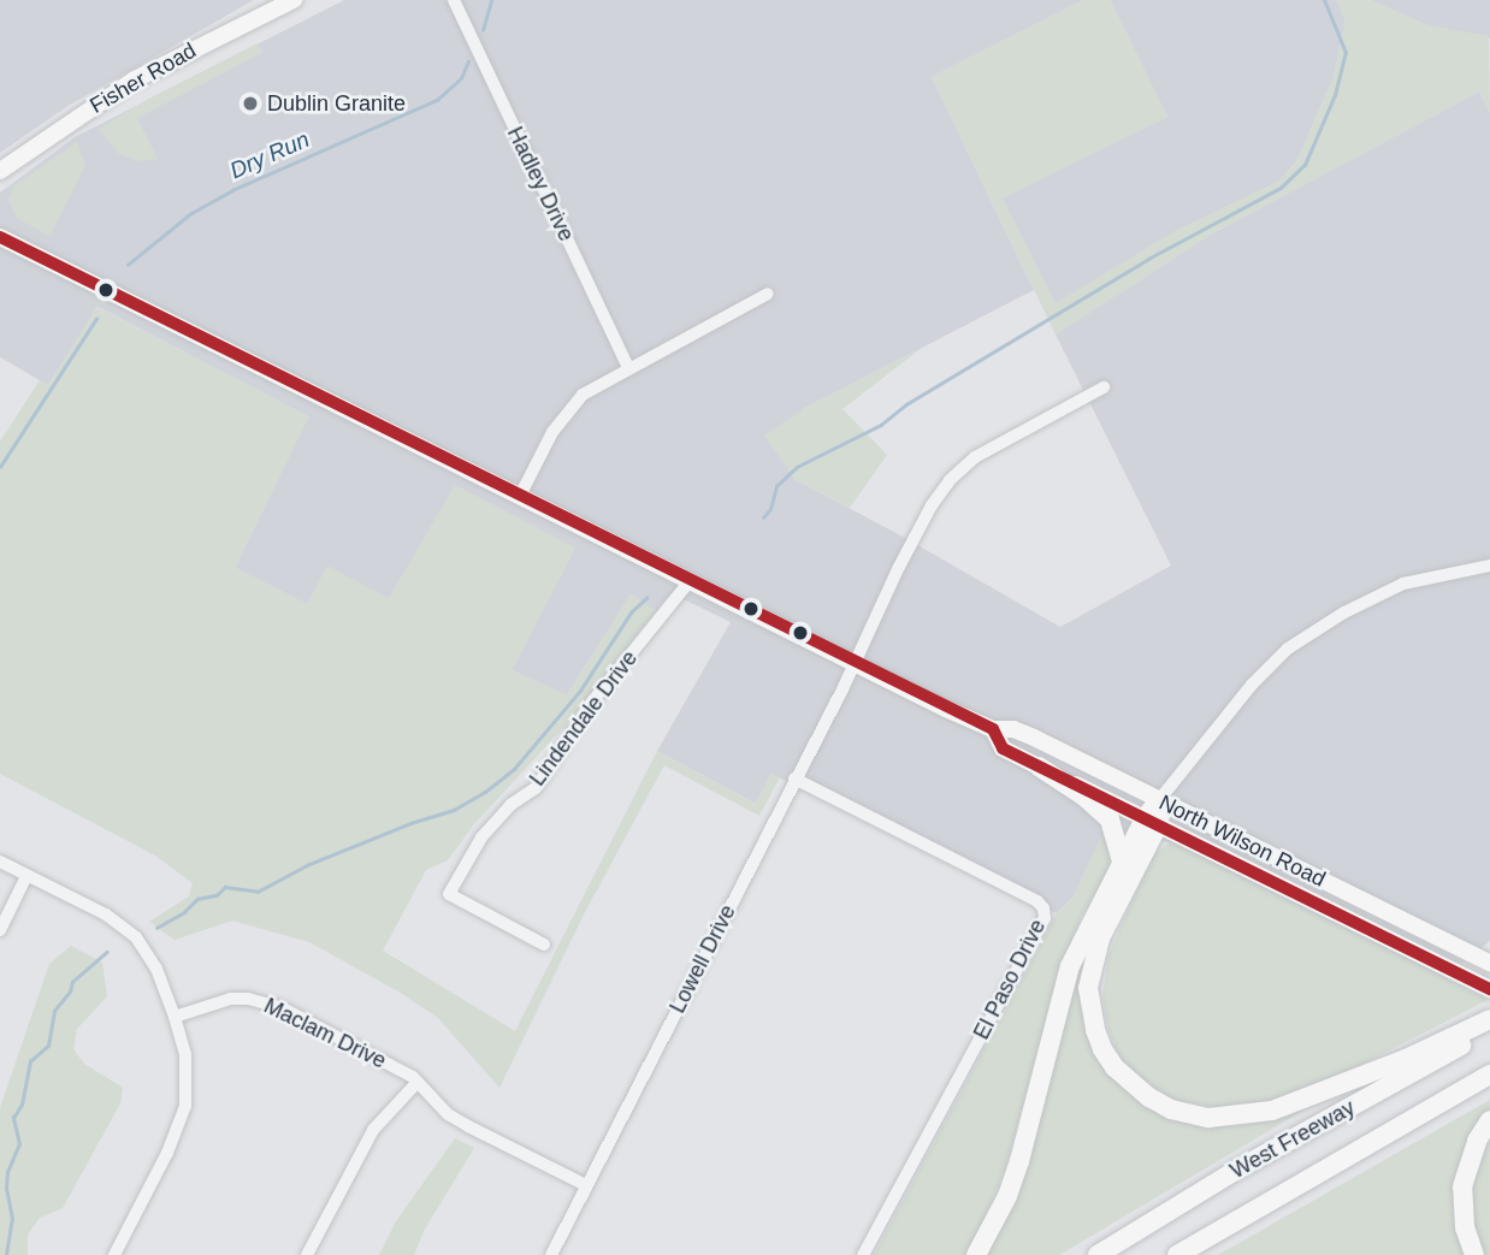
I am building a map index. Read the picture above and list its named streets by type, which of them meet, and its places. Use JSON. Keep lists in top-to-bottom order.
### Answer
{
  "streets": {
    "highway": ["West Freeway"],
    "main road": ["Fisher Road", "North Wilson Road"],
    "street": [
      "Hadley Drive",
      "Lindendale Drive",
      "Lowell Drive",
      "El Paso Drive",
      "Maclam Drive"
    ]
  },
  "crossings": [
    ["Lindendale Drive", "North Wilson Road"],
    ["North Wilson Road", "Lowell Drive"],
    ["Lowell Drive", "El Paso Drive"],
    ["Lowell Drive", "Maclam Drive"]
  ],
  "water": ["Dry Run"],
  "places": ["Dublin Granite"]
}
